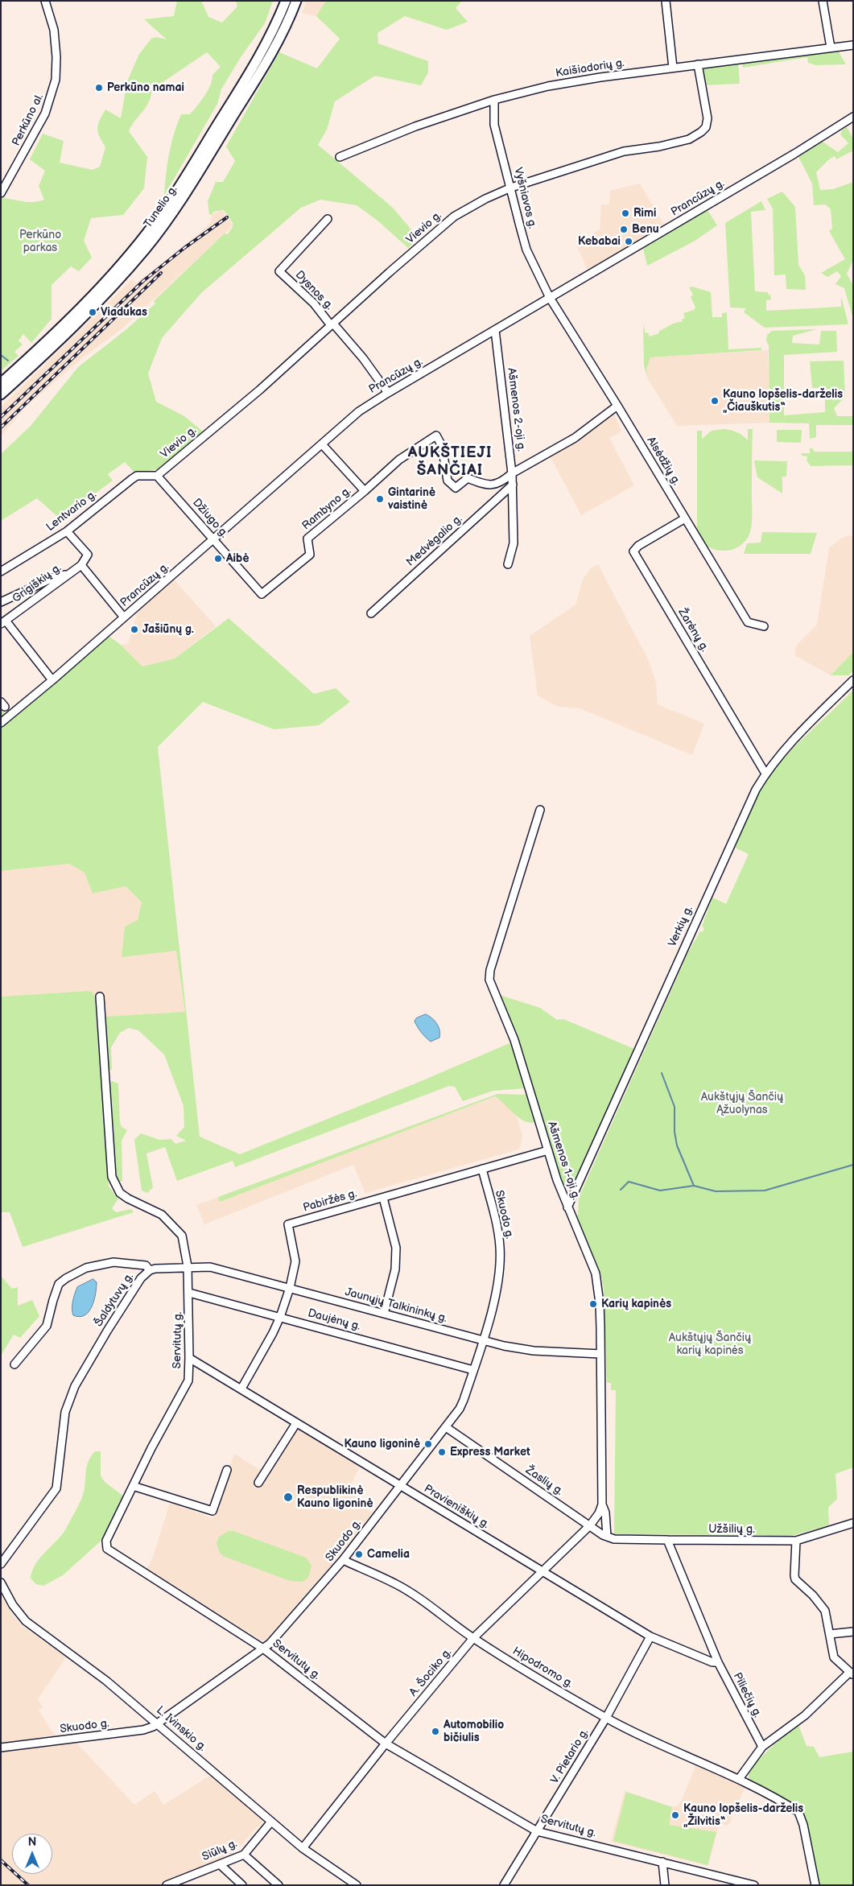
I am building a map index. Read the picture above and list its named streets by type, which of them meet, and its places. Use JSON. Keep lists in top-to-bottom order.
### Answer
{
  "streets": {
    "main road": ["Tunelio g."],
    "street": [
      "Kaišiadorių g.",
      "Perkūno al.",
      "Vyšniavos g.",
      "Prancūzų g.",
      "Vievio g.",
      "Dysnos g.",
      "Ašmenos 2-oji g.",
      "Alsėdžių g.",
      "Rambyno g.",
      "Lentvario g.",
      "Džiugo g.",
      "Medvėgalio g.",
      "Grigiškių g.",
      "Žarėnų g.",
      "Verkių g.",
      "Ašmenos 1-oji g.",
      "Pabiržės g.",
      "Skuodo g.",
      "Šaldytuvų g.",
      "Jaunųjų Talkininkų g.",
      "Daujėnų g.",
      "Servitutų g.",
      "Žaslių g.",
      "Pravieniškių g.",
      "Užšilių g.",
      "Hipodromo g.",
      "A. Šociko g.",
      "Piliečių g.",
      "L. Ivinskio g.",
      "V. Pietario g.",
      "Siūlų g."
    ]
  },
  "crossings": [
    ["Kaišiadorių g.", "Vyšniavos g."],
    ["Kaišiadorių g.", "Vievio g."],
    ["Vyšniavos g.", "Prancūzų g."],
    ["Vyšniavos g.", "Vievio g."],
    ["Vyšniavos g.", "Alsėdžių g."],
    ["Prancūzų g.", "Dysnos g."],
    ["Prancūzų g.", "Ašmenos 2-oji g."],
    ["Prancūzų g.", "Alsėdžių g."],
    ["Prancūzų g.", "Rambyno g."],
    ["Prancūzų g.", "Džiugo g."],
    ["Prancūzų g.", "Grigiškių g."],
    ["Vievio g.", "Dysnos g."],
    ["Vievio g.", "Lentvario g."],
    ["Vievio g.", "Džiugo g."],
    ["Ašmenos 2-oji g.", "Rambyno g."],
    ["Ašmenos 2-oji g.", "Medvėgalio g."],
    ["Alsėdžių g.", "Žarėnų g."],
    ["Rambyno g.", "Džiugo g."],
    ["Lentvario g.", "Džiugo g."],
    ["Žarėnų g.", "Verkių g."],
    ["Verkių g.", "Ašmenos 1-oji g."],
    ["Ašmenos 1-oji g.", "Pabiržės g."],
    ["Ašmenos 1-oji g.", "Jaunųjų Talkininkų g."],
    ["Ašmenos 1-oji g.", "Žaslių g."],
    ["Ašmenos 1-oji g.", "A. Šociko g."],
    ["Pabiržės g.", "Skuodo g."],
    ["Pabiržės g.", "Jaunųjų Talkininkų g."],
    ["Pabiržės g.", "Daujėnų g."],
    ["Pabiržės g.", "Pravieniškių g."],
    ["Skuodo g.", "Jaunųjų Talkininkų g."],
    ["Skuodo g.", "Daujėnų g."],
    ["Skuodo g.", "Servitutų g."],
    ["Skuodo g.", "Žaslių g."],
    ["Skuodo g.", "Pravieniškių g."],
    ["Skuodo g.", "Hipodromo g."],
    ["Skuodo g.", "L. Ivinskio g."],
    ["Šaldytuvų g.", "Jaunųjų Talkininkų g."],
    ["Šaldytuvų g.", "Servitutų g."],
    ["Jaunųjų Talkininkų g.", "Servitutų g."],
    ["Daujėnų g.", "Servitutų g."],
    ["Servitutų g.", "Pravieniškių g."],
    ["Servitutų g.", "A. Šociko g."],
    ["Servitutų g.", "V. Pietario g."],
    ["Žaslių g.", "A. Šociko g."],
    ["Pravieniškių g.", "A. Šociko g."],
    ["Pravieniškių g.", "Piliečių g."],
    ["Pravieniškių g.", "V. Pietario g."],
    ["Užšilių g.", "Piliečių g."],
    ["Hipodromo g.", "A. Šociko g."],
    ["Hipodromo g.", "V. Pietario g."],
    ["A. Šociko g.", "L. Ivinskio g."],
    ["L. Ivinskio g.", "Siūlų g."]
  ],
  "districts": ["AUKŠTIEJI ŠANČIAI"],
  "parks": ["Perkūno parkas", "Aukštųjų Šančių Ąžuolynas", "Aukštųjų Šančių karių kapinės"],
  "places": [
    "Perkūno namai",
    "Rimi",
    "Benu",
    "Kebabai",
    "Viadukas",
    "Kauno lopšelis-darželis „Čiauškutis“",
    "Gintarinė vaistinė",
    "Aibė",
    "Jašiūnų g.",
    "Karių kapinės",
    "Kauno ligoninė",
    "Express Market",
    "Respublikinė Kauno ligoninė",
    "Camelia",
    "Automobilio bičiulis",
    "Kauno lopšelis-darželis „Žilvitis“"
  ],
  "north": "top"
}
